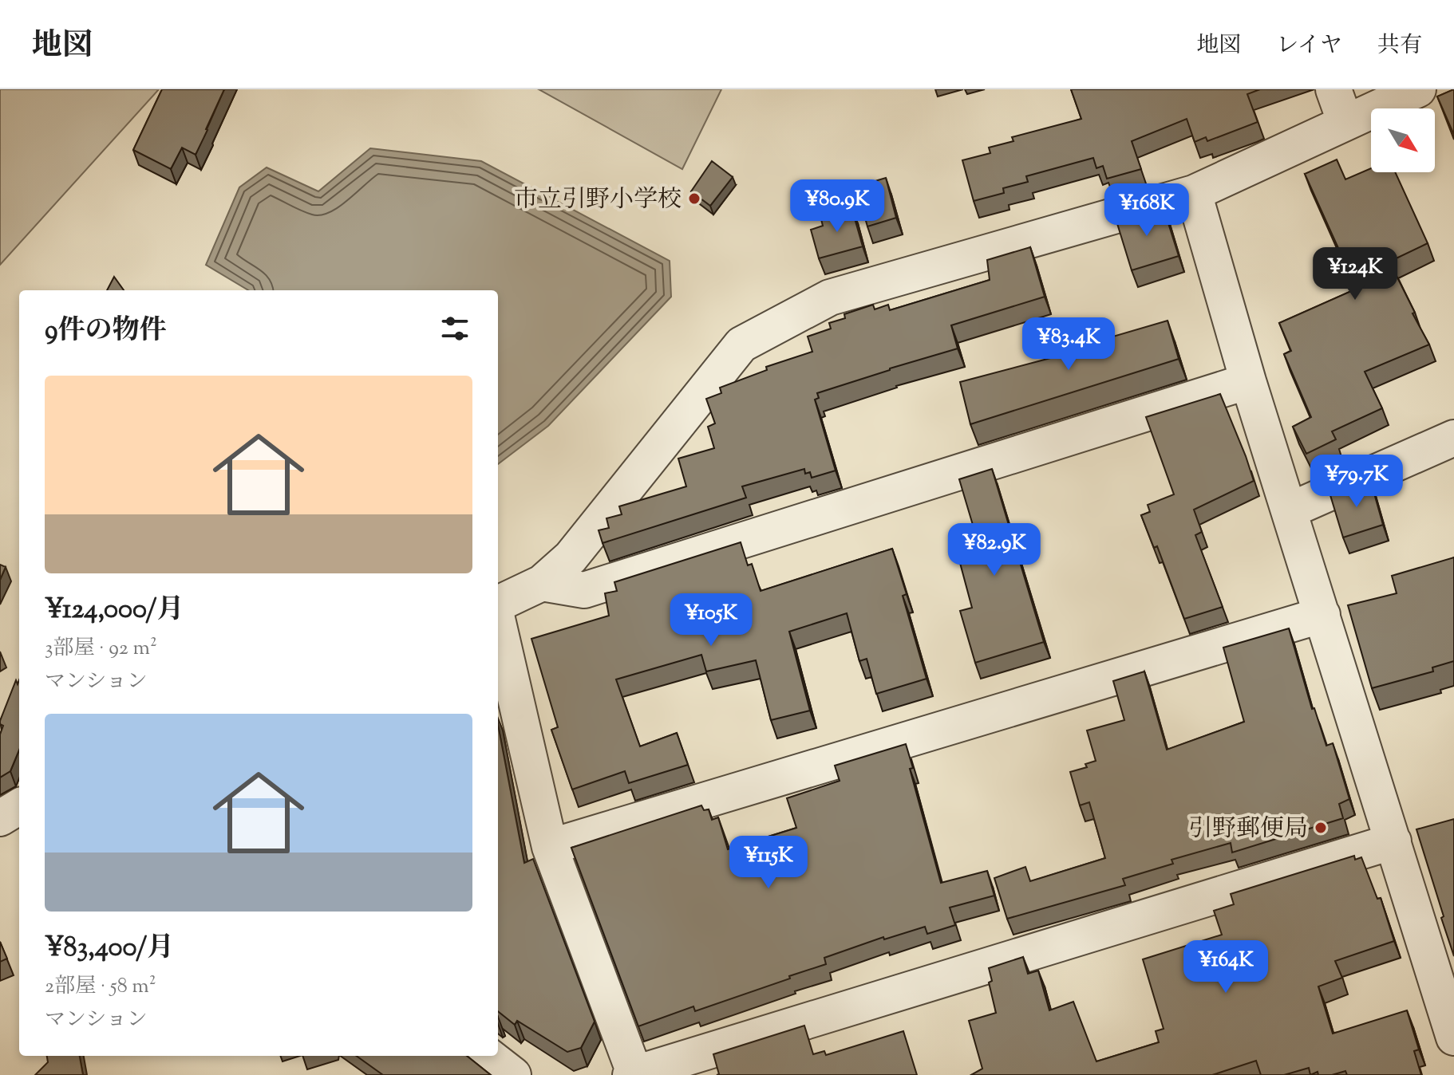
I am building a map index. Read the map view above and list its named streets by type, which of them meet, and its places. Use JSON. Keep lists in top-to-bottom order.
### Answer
{
  "places": ["市立引野小学校", "引野郵便局"],
  "north": "bottom right",
  "page": {
    "header": "地図",
    "nav": ["地図", "レイヤ", "共有"],
    "price": [
      "¥80.9K",
      "¥168K",
      "¥124K",
      "¥83.4K",
      "¥79.7K",
      "¥82.9K",
      "¥105K",
      "¥115K",
      "¥164K"
    ],
    "heading": "9件の物件",
    "list": [
      {
        "name": "¥124,000/月",
        "note": "3部屋 · 92 m² · マンション"
      },
      {
        "name": "¥83,400/月",
        "note": "2部屋 · 58 m² · マンション"
      }
    ]
  }
}
